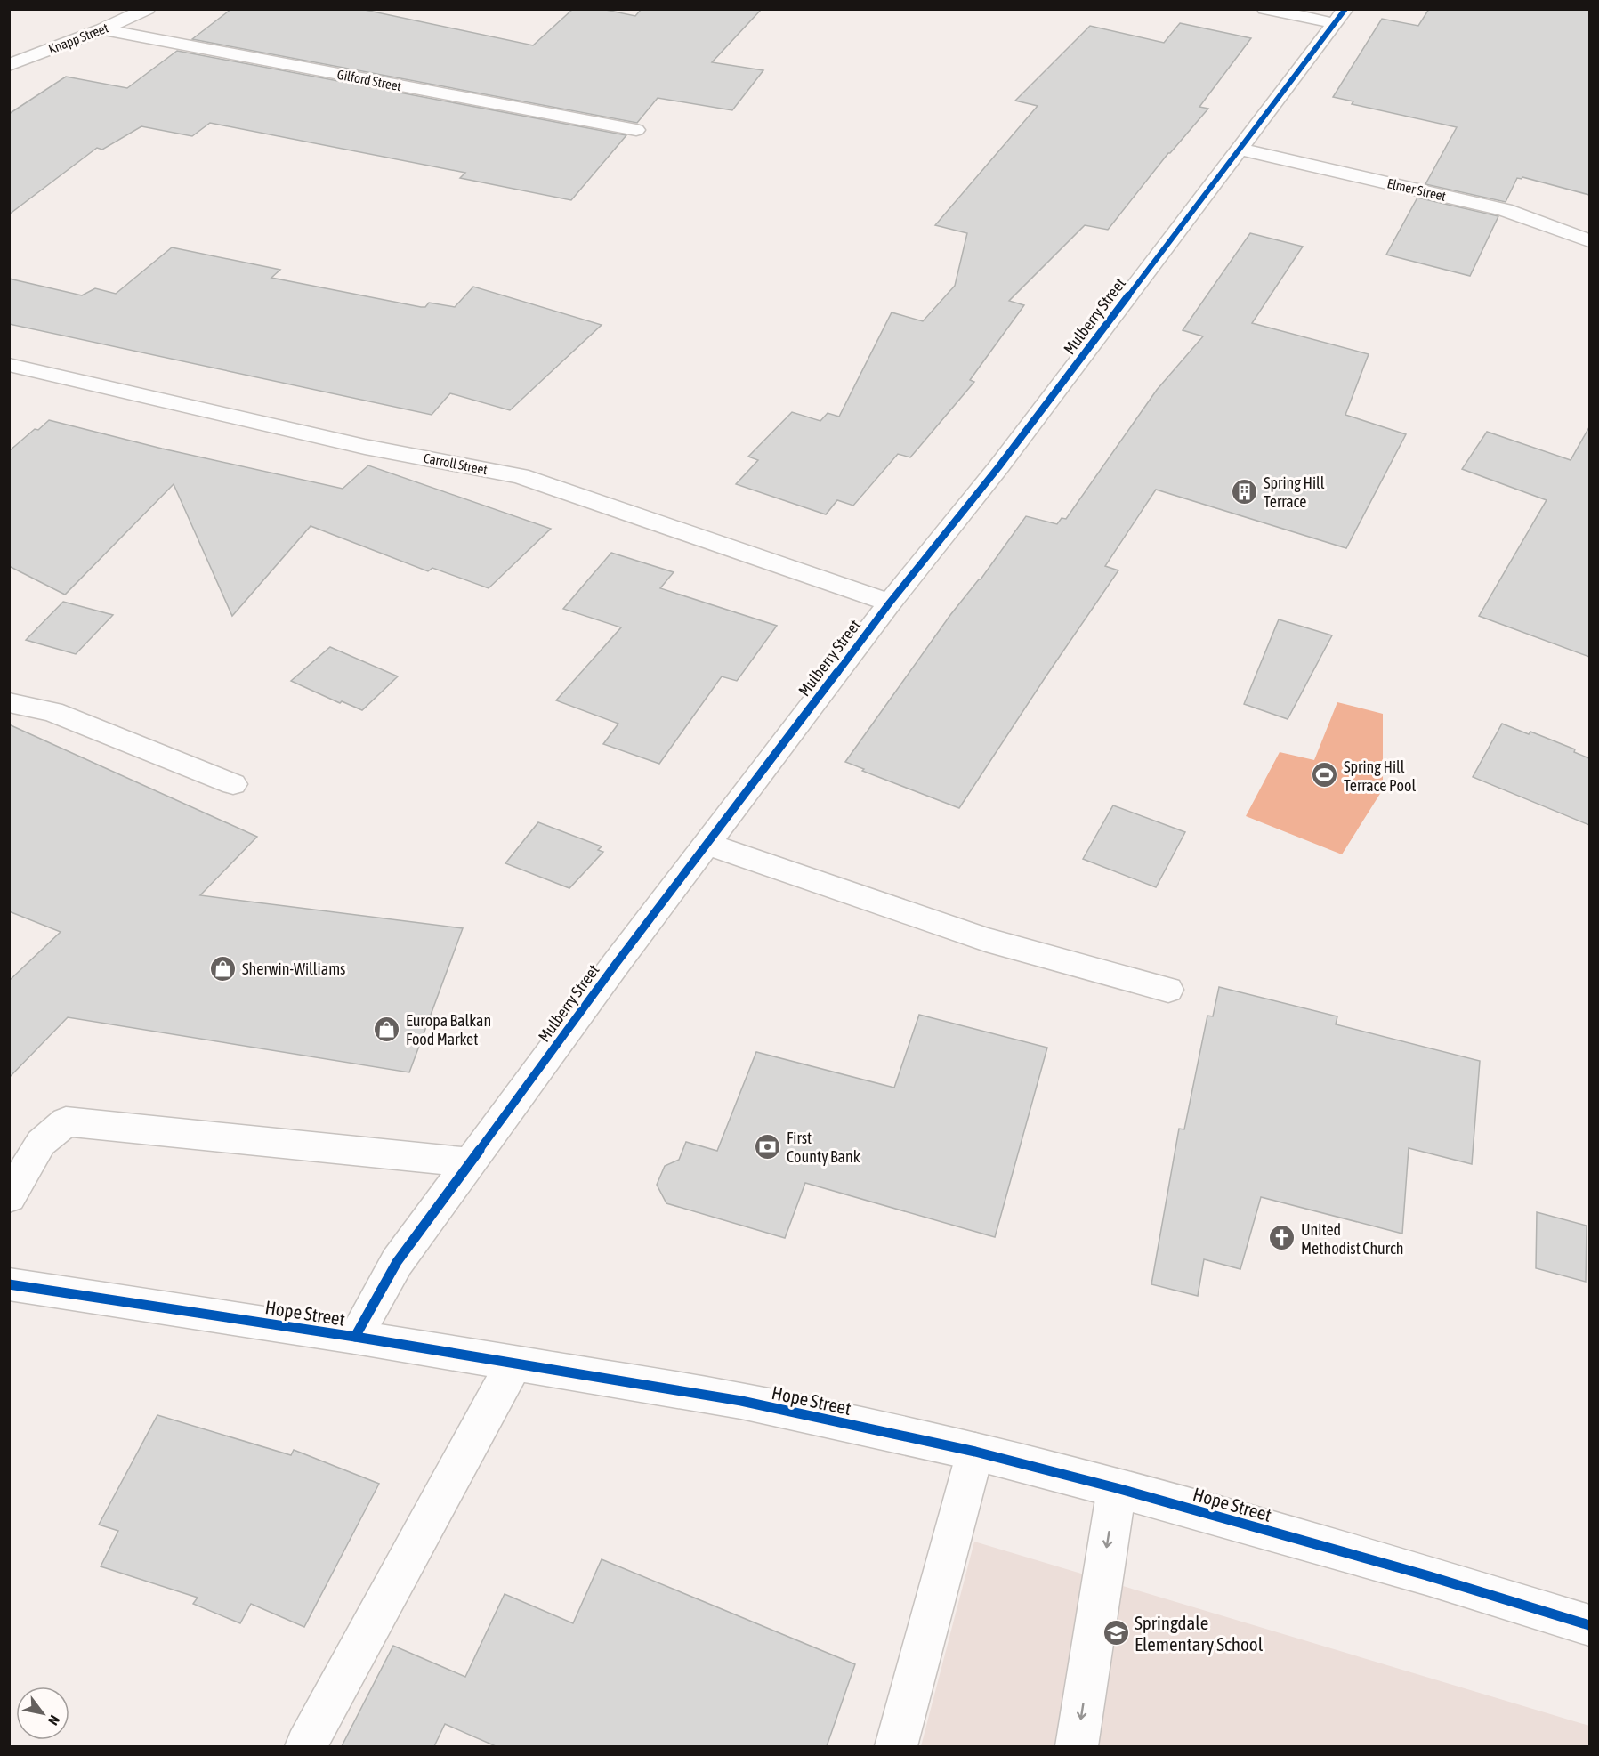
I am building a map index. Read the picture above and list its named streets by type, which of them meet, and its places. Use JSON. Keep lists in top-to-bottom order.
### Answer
{
  "streets": {
    "street": [
      "Knapp Street",
      "Gilford Street",
      "Elmer Street",
      "Mulberry Street",
      "Carroll Street",
      "Hope Street"
    ]
  },
  "crossings": [
    ["Knapp Street", "Gilford Street"],
    ["Elmer Street", "Mulberry Street"],
    ["Mulberry Street", "Carroll Street"],
    ["Mulberry Street", "Hope Street"]
  ],
  "places": {
    "building": ["Spring Hill Terrace"],
    "sports": ["Spring Hill Terrace Pool"],
    "shop": ["Sherwin-Williams", "Europa Balkan Food Market"],
    "bank": ["First County Bank"],
    "church": ["United Methodist Church"],
    "school or university": ["Springdale Elementary School"]
  },
  "north": "bottom right"
}
